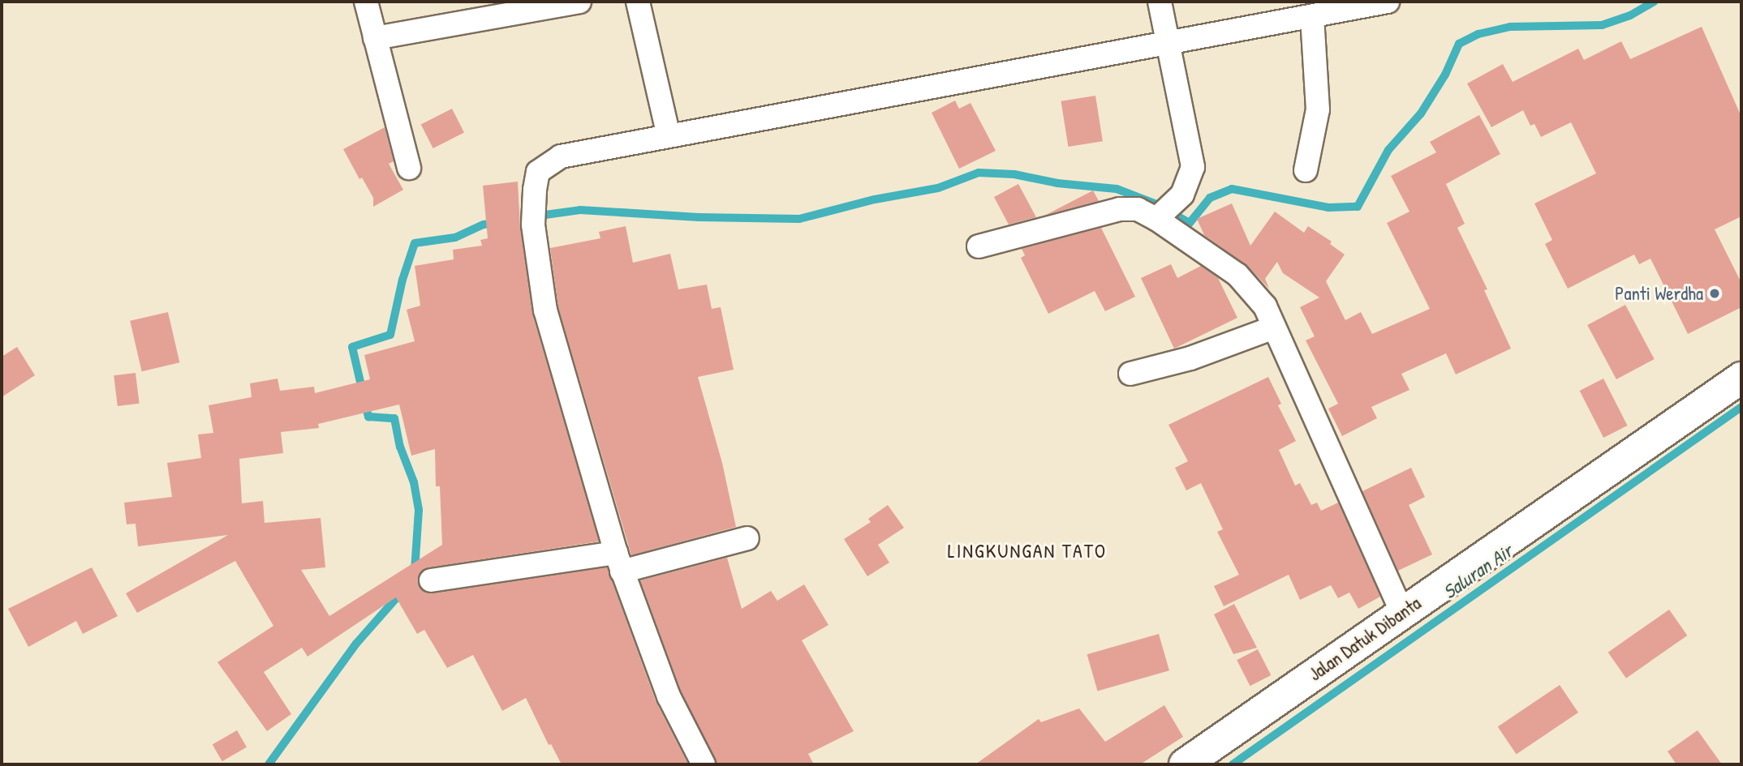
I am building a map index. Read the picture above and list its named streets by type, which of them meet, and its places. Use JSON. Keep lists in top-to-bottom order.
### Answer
{
  "streets": {
    "main road": ["Jalan Datuk Dibanta"]
  },
  "districts": ["LINGKUNGAN TATO"],
  "water": ["Saluran Air"],
  "places": ["Panti Werdha"]
}
